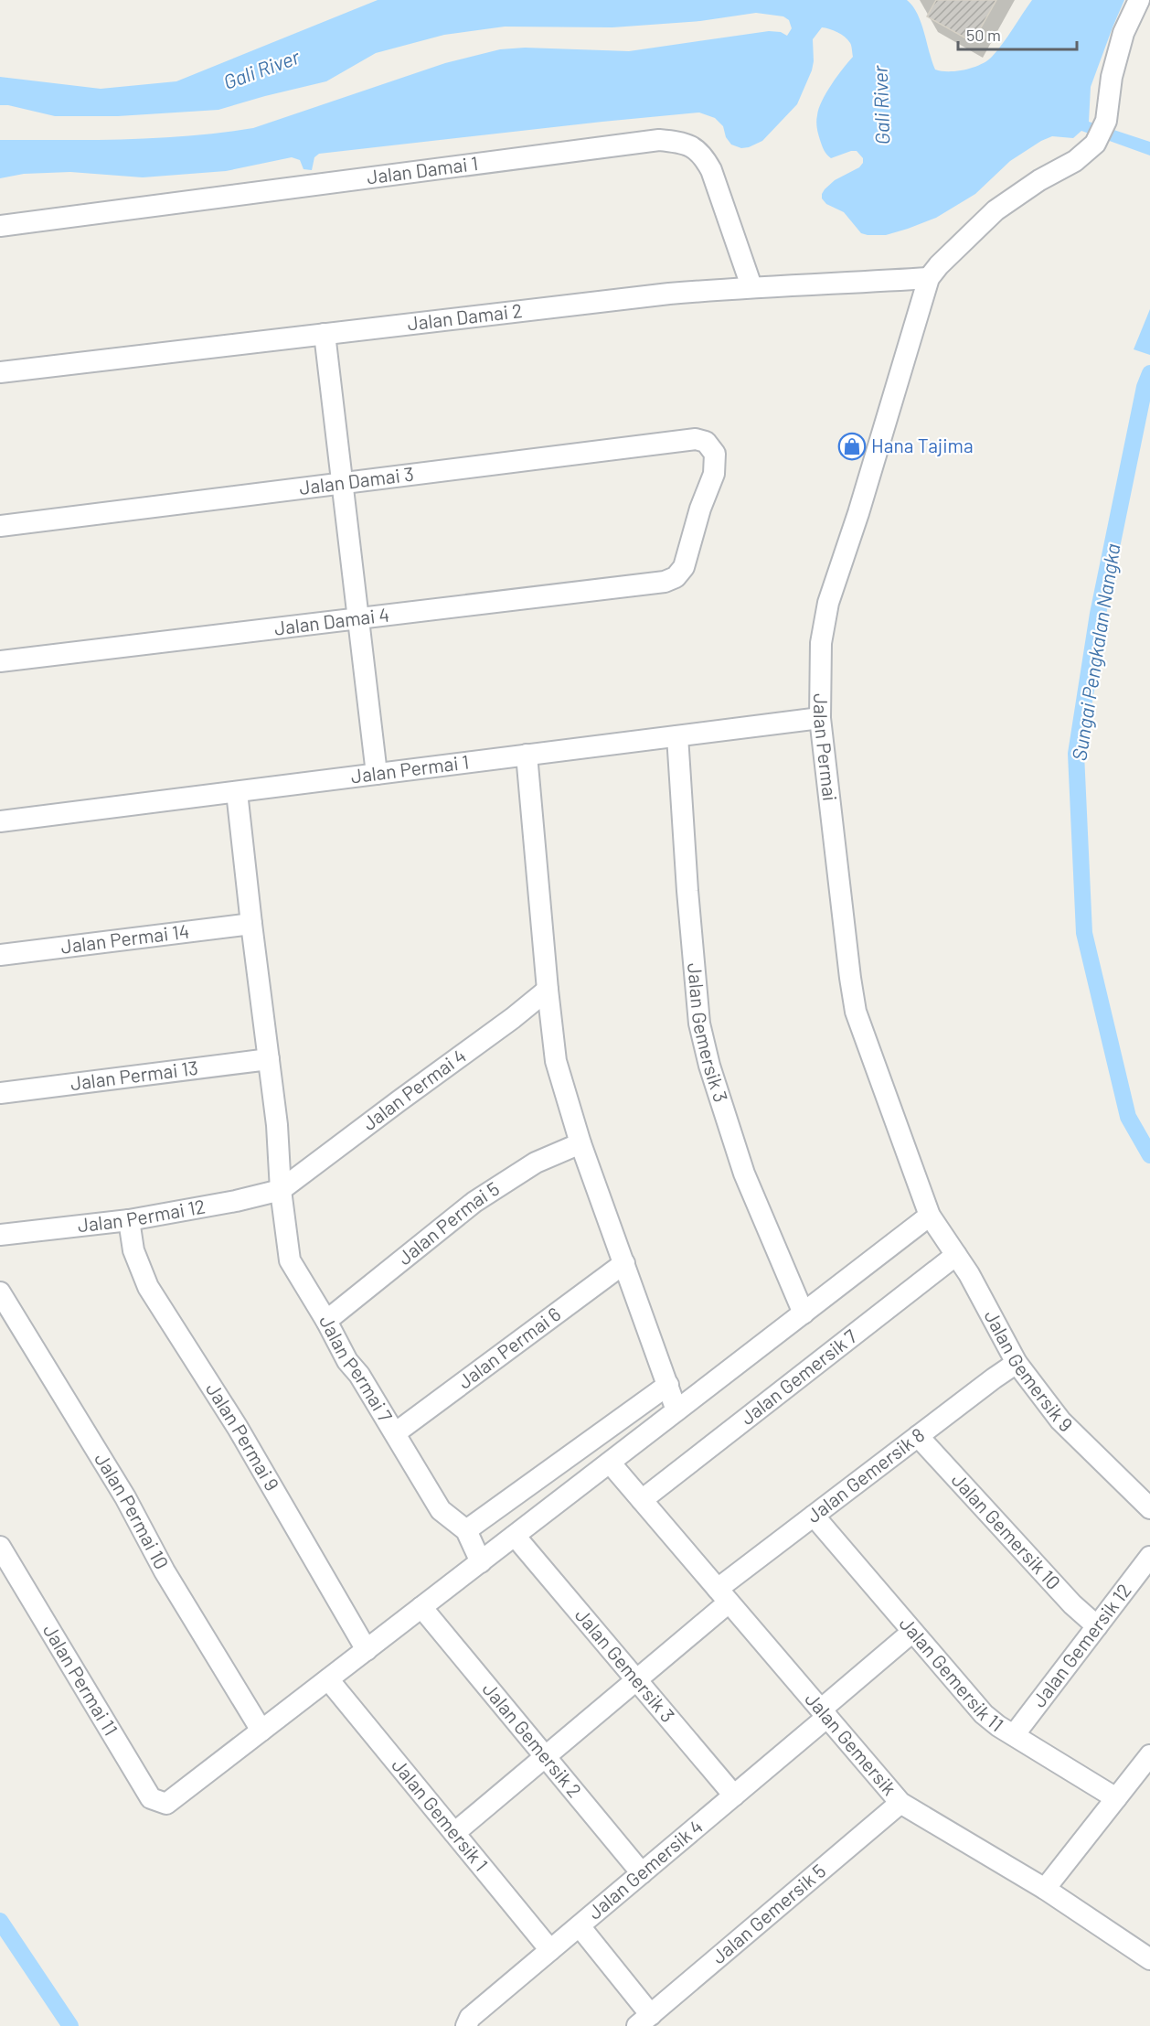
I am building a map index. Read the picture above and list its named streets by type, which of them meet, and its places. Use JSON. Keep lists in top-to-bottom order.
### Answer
{
  "streets": {
    "street": [
      "Jalan Damai 1",
      "Jalan Damai 2",
      "Jalan Damai 3",
      "Jalan Damai 4",
      "Jalan Permai",
      "Jalan Permai 1",
      "Jalan Permai 14",
      "Jalan Gemersik 3",
      "Jalan Permai 13",
      "Jalan Permai 4",
      "Jalan Permai 12",
      "Jalan Permai 5",
      "Jalan Permai 6",
      "Jalan Permai 7",
      "Jalan Gemersik 9",
      "Jalan Gemersik 7",
      "Jalan Permai 9",
      "Jalan Gemersik 8",
      "Jalan Permai 10",
      "Jalan Gemersik 10",
      "Jalan Gemersik 12",
      "Jalan Gemersik 11",
      "Jalan Permai 11",
      "Jalan Gemersik 2",
      "Jalan Gemersik",
      "Jalan Gemersik 1",
      "Jalan Gemersik 4",
      "Jalan Gemersik 5"
    ]
  },
  "crossings": [
    ["Jalan Damai 1", "Jalan Damai 2"],
    ["Jalan Damai 2", "Jalan Permai"],
    ["Jalan Damai 3", "Jalan Damai 4"],
    ["Jalan Permai", "Jalan Permai 1"],
    ["Jalan Permai", "Jalan Gemersik 9"],
    ["Jalan Permai 1", "Jalan Gemersik 3"],
    ["Jalan Permai 1", "Jalan Permai 7"],
    ["Jalan Permai 14", "Jalan Permai 7"],
    ["Jalan Gemersik 3", "Jalan Gemersik 8"],
    ["Jalan Gemersik 3", "Jalan Gemersik 4"],
    ["Jalan Permai 13", "Jalan Permai 7"],
    ["Jalan Permai 4", "Jalan Permai 12"],
    ["Jalan Permai 4", "Jalan Permai 7"],
    ["Jalan Permai 12", "Jalan Permai 7"],
    ["Jalan Permai 12", "Jalan Permai 9"],
    ["Jalan Permai 5", "Jalan Permai 7"],
    ["Jalan Permai 6", "Jalan Permai 7"],
    ["Jalan Gemersik 9", "Jalan Gemersik 7"],
    ["Jalan Gemersik 9", "Jalan Gemersik 8"],
    ["Jalan Gemersik 7", "Jalan Gemersik"],
    ["Jalan Gemersik 8", "Jalan Gemersik 10"],
    ["Jalan Gemersik 8", "Jalan Gemersik 11"],
    ["Jalan Gemersik 8", "Jalan Gemersik 2"],
    ["Jalan Gemersik 8", "Jalan Gemersik"],
    ["Jalan Gemersik 8", "Jalan Gemersik 1"],
    ["Jalan Permai 10", "Jalan Permai 11"],
    ["Jalan Gemersik 10", "Jalan Gemersik 12"],
    ["Jalan Gemersik 12", "Jalan Gemersik 11"],
    ["Jalan Gemersik 11", "Jalan Gemersik 4"],
    ["Jalan Gemersik 2", "Jalan Gemersik 4"],
    ["Jalan Gemersik", "Jalan Gemersik 4"],
    ["Jalan Gemersik", "Jalan Gemersik 5"],
    ["Jalan Gemersik 1", "Jalan Gemersik 4"]
  ],
  "water": ["Gali River", "Sungai Pengkalan Nangka"],
  "places": {
    "shop": ["Hana Tajima"]
  },
  "scale_bar": "50 m"
}
